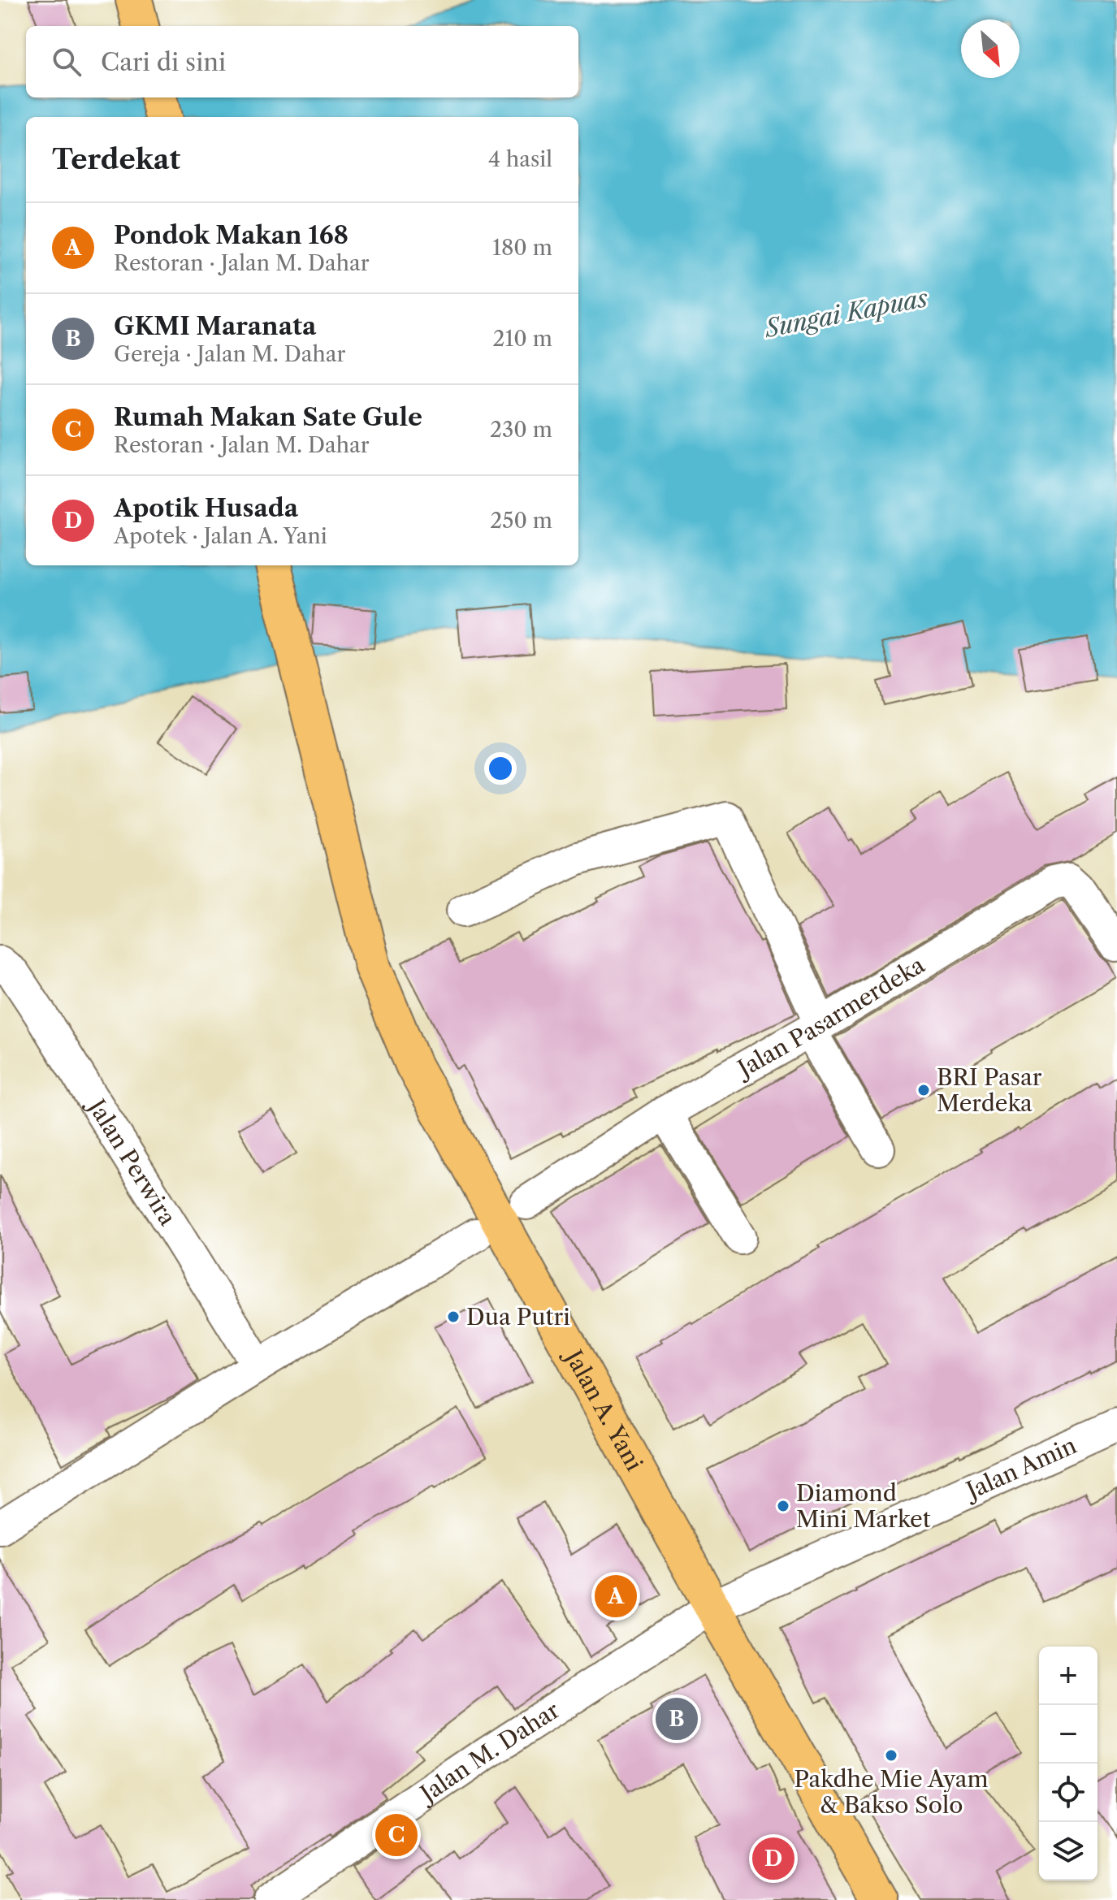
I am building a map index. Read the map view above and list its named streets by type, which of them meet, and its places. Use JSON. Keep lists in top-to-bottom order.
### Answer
{
  "streets": {
    "highway": ["Jalan A. Yani"],
    "street": [
      "Jalan Pasarmerdeka",
      "Jalan Perwira",
      "Jalan Amin",
      "Jalan M. Dahar"
    ]
  },
  "crossings": [
    ["Jalan A. Yani", "Jalan Amin"],
    ["Jalan A. Yani", "Jalan M. Dahar"],
    ["Jalan Amin", "Jalan M. Dahar"]
  ],
  "water": ["Sungai Kapuas"],
  "places": [
    "BRI Pasar Merdeka",
    "Dua Putri",
    "Diamond Mini Market",
    "Pakdhe Mie Ayam & Bakso Solo"
  ],
  "north": "bottom right",
  "page": {
    "search": "Cari di sini",
    "heading": ["Terdekat", "4 hasil"],
    "list": [
      {
        "mark": "A",
        "name": "Pondok Makan 168",
        "note": "Restoran · Jalan M. Dahar",
        "value": "180 m"
      },
      {
        "mark": "B",
        "name": "GKMI Maranata",
        "note": "Gereja · Jalan M. Dahar",
        "value": "210 m"
      },
      {
        "mark": "C",
        "name": "Rumah Makan Sate Gule",
        "note": "Restoran · Jalan M. Dahar",
        "value": "230 m"
      },
      {
        "mark": "D",
        "name": "Apotik Husada",
        "note": "Apotek · Jalan A. Yani",
        "value": "250 m"
      }
    ],
    "pins": [
      "A",
      "B",
      "C",
      "D"
    ],
    "map_buttons": ["+", "−"]
  }
}
